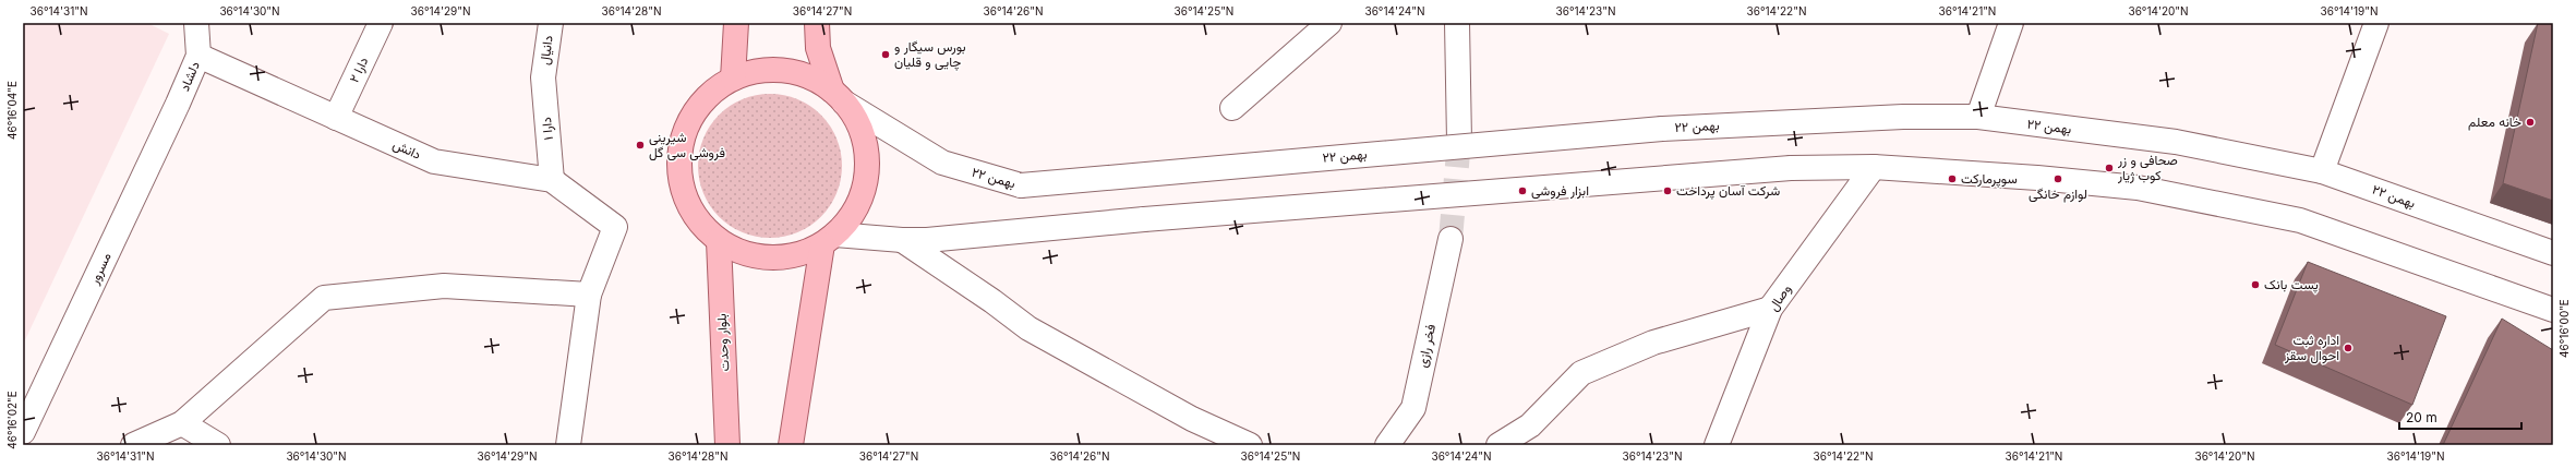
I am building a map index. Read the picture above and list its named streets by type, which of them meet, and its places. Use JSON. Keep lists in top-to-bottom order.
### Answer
{
  "streets": {
    "main road": ["بلوار وحدت"],
    "street": [
      "دانیال",
      "دارا ۲",
      "دلشاد",
      "۲۲ بهمن",
      "دارا ۱",
      "دانش",
      "مسرور",
      "وصال",
      "فخر رازی"
    ]
  },
  "crossings": [
    ["دانیال", "دارا ۱"],
    ["دارا ۲", "دانش"],
    ["دلشاد", "دانش"],
    ["دلشاد", "مسرور"],
    ["دارا ۱", "دانش"]
  ],
  "places": [
    "بورس سیگار و چایی و قلیان",
    "خانه معلم",
    "شیرینی فروشی سی گل",
    "صحافی و زر کوب ژیار",
    "سوپرمارکت",
    "لوازم خانگی",
    "ابزار فروشی",
    "شرکت آسان پرداخت",
    "پست بانک",
    "اداره ثبت احوال سقز"
  ],
  "scale_bar": "20 m",
  "coordinates": [
    "36°14'31\"N",
    "36°14'30\"N",
    "36°14'29\"N",
    "36°14'28\"N",
    "36°14'27\"N",
    "36°14'26\"N",
    "36°14'25\"N",
    "36°14'24\"N",
    "36°14'23\"N",
    "36°14'22\"N",
    "36°14'21\"N",
    "36°14'20\"N",
    "36°14'19\"N",
    "46°16'04\"E",
    "46°16'00\"E",
    "46°16'02\"E"
  ]
}
